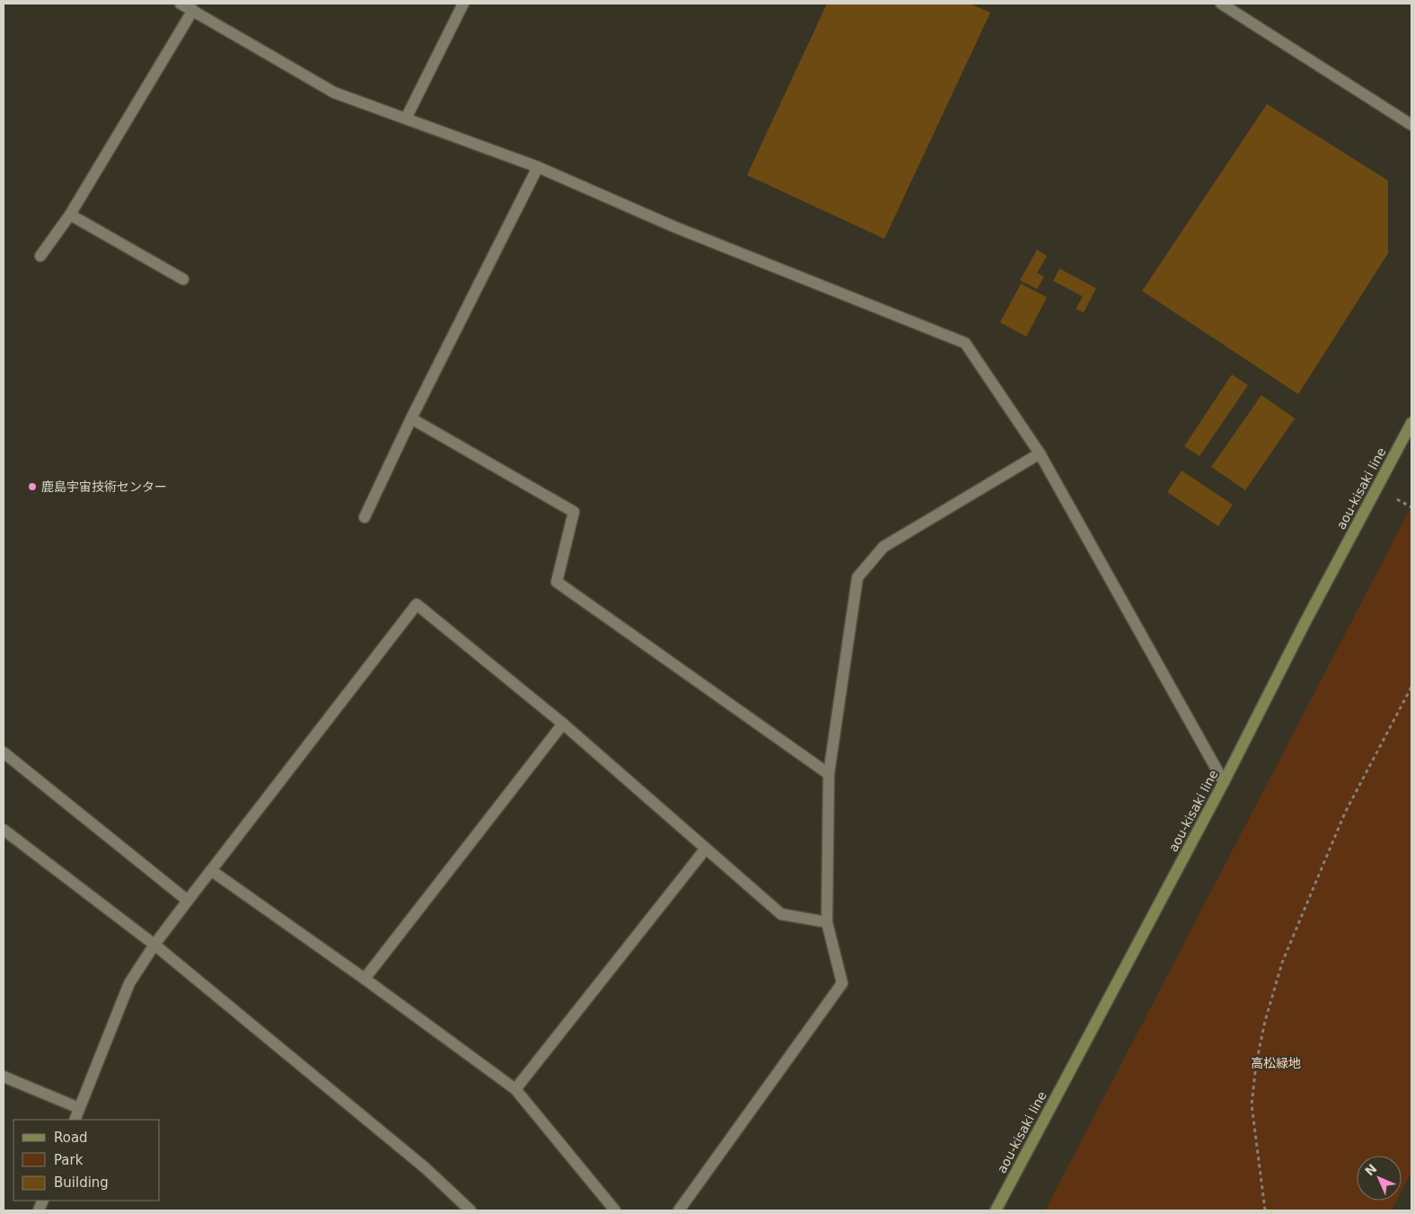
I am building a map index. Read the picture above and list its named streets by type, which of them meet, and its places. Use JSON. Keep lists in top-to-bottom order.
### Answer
{
  "streets": {
    "main road": ["aou-kisaki line"]
  },
  "parks": ["高松緑地"],
  "places": ["鹿島宇宙技術センター"],
  "legend": ["Road", "Park", "Building"],
  "north": "top left"
}
